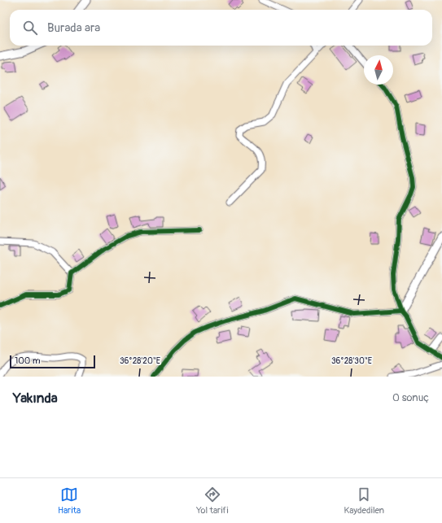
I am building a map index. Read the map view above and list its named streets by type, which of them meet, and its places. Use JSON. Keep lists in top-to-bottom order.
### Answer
{
  "scale_bar": "100 m",
  "north": "top",
  "page": {
    "search": "Burada ara",
    "scale": "100 m",
    "heading": ["Yakında", "0 sonuç"],
    "nav": ["Harita", "Yol tarifi", "Kaydedilen"]
  },
  "coordinates": ["36°28'20\"E", "36°28'30\"E"]
}
